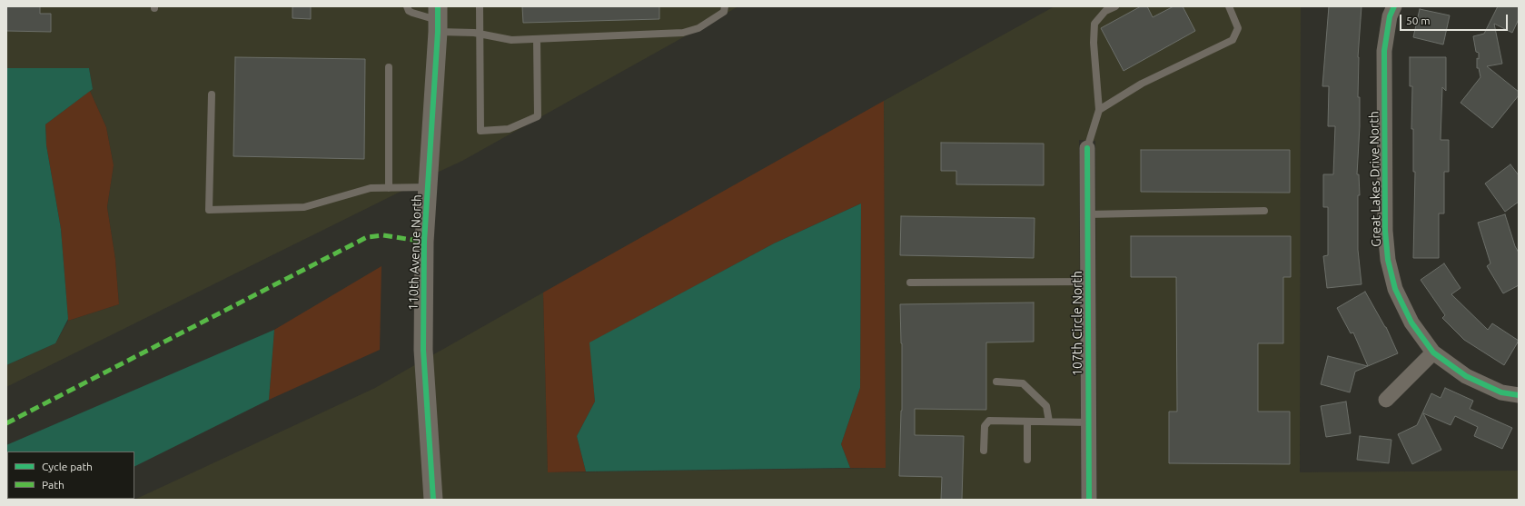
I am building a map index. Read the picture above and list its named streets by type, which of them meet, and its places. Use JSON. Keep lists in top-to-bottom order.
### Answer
{
  "streets": {
    "street": ["Great Lakes Drive North", "110th Avenue North", "107th Circle North"]
  },
  "legend": ["Cycle path", "Path"],
  "scale_bar": "50 m"
}
